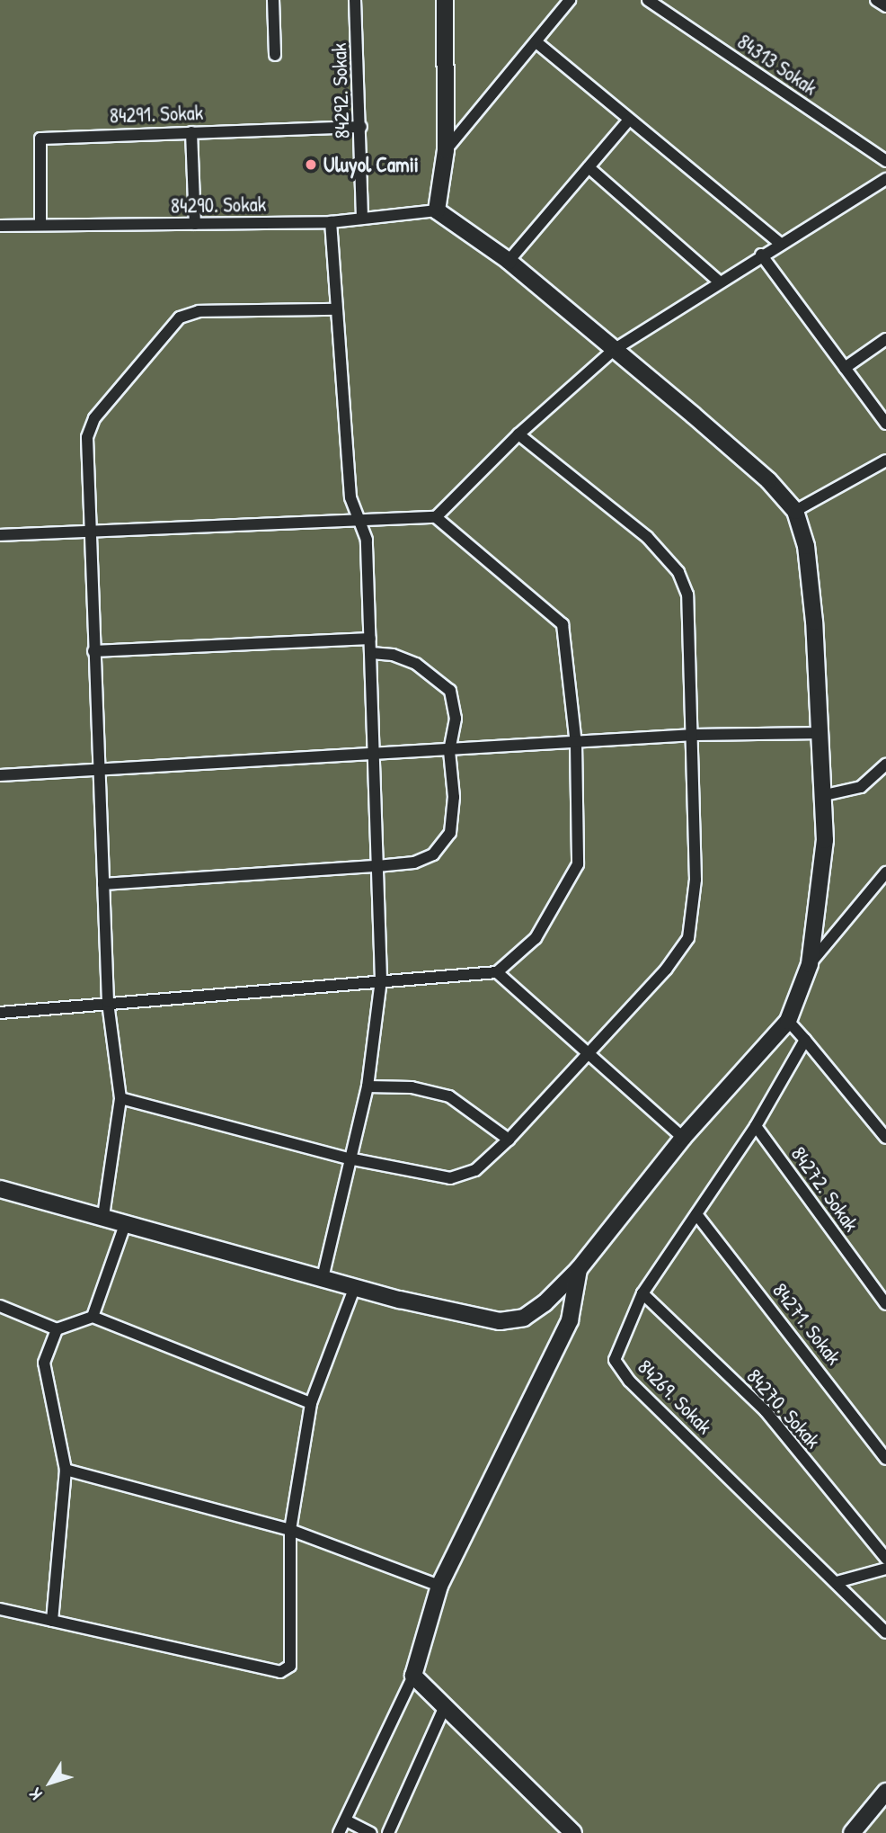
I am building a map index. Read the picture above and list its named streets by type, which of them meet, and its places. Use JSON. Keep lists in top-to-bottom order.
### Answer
{
  "streets": {
    "street": [
      "84313 Sokak",
      "84292. Sokak",
      "84291. Sokak",
      "84290. Sokak",
      "84272. Sokak",
      "84271. Sokak",
      "84269. Sokak",
      "84270. Sokak"
    ]
  },
  "crossings": [
    ["84292. Sokak", "84291. Sokak"],
    ["84292. Sokak", "84290. Sokak"],
    ["84291. Sokak", "84290. Sokak"],
    ["84272. Sokak", "84269. Sokak"],
    ["84271. Sokak", "84269. Sokak"],
    ["84269. Sokak", "84270. Sokak"]
  ],
  "places": ["Uluyol Camii"],
  "north": "bottom left"
}
